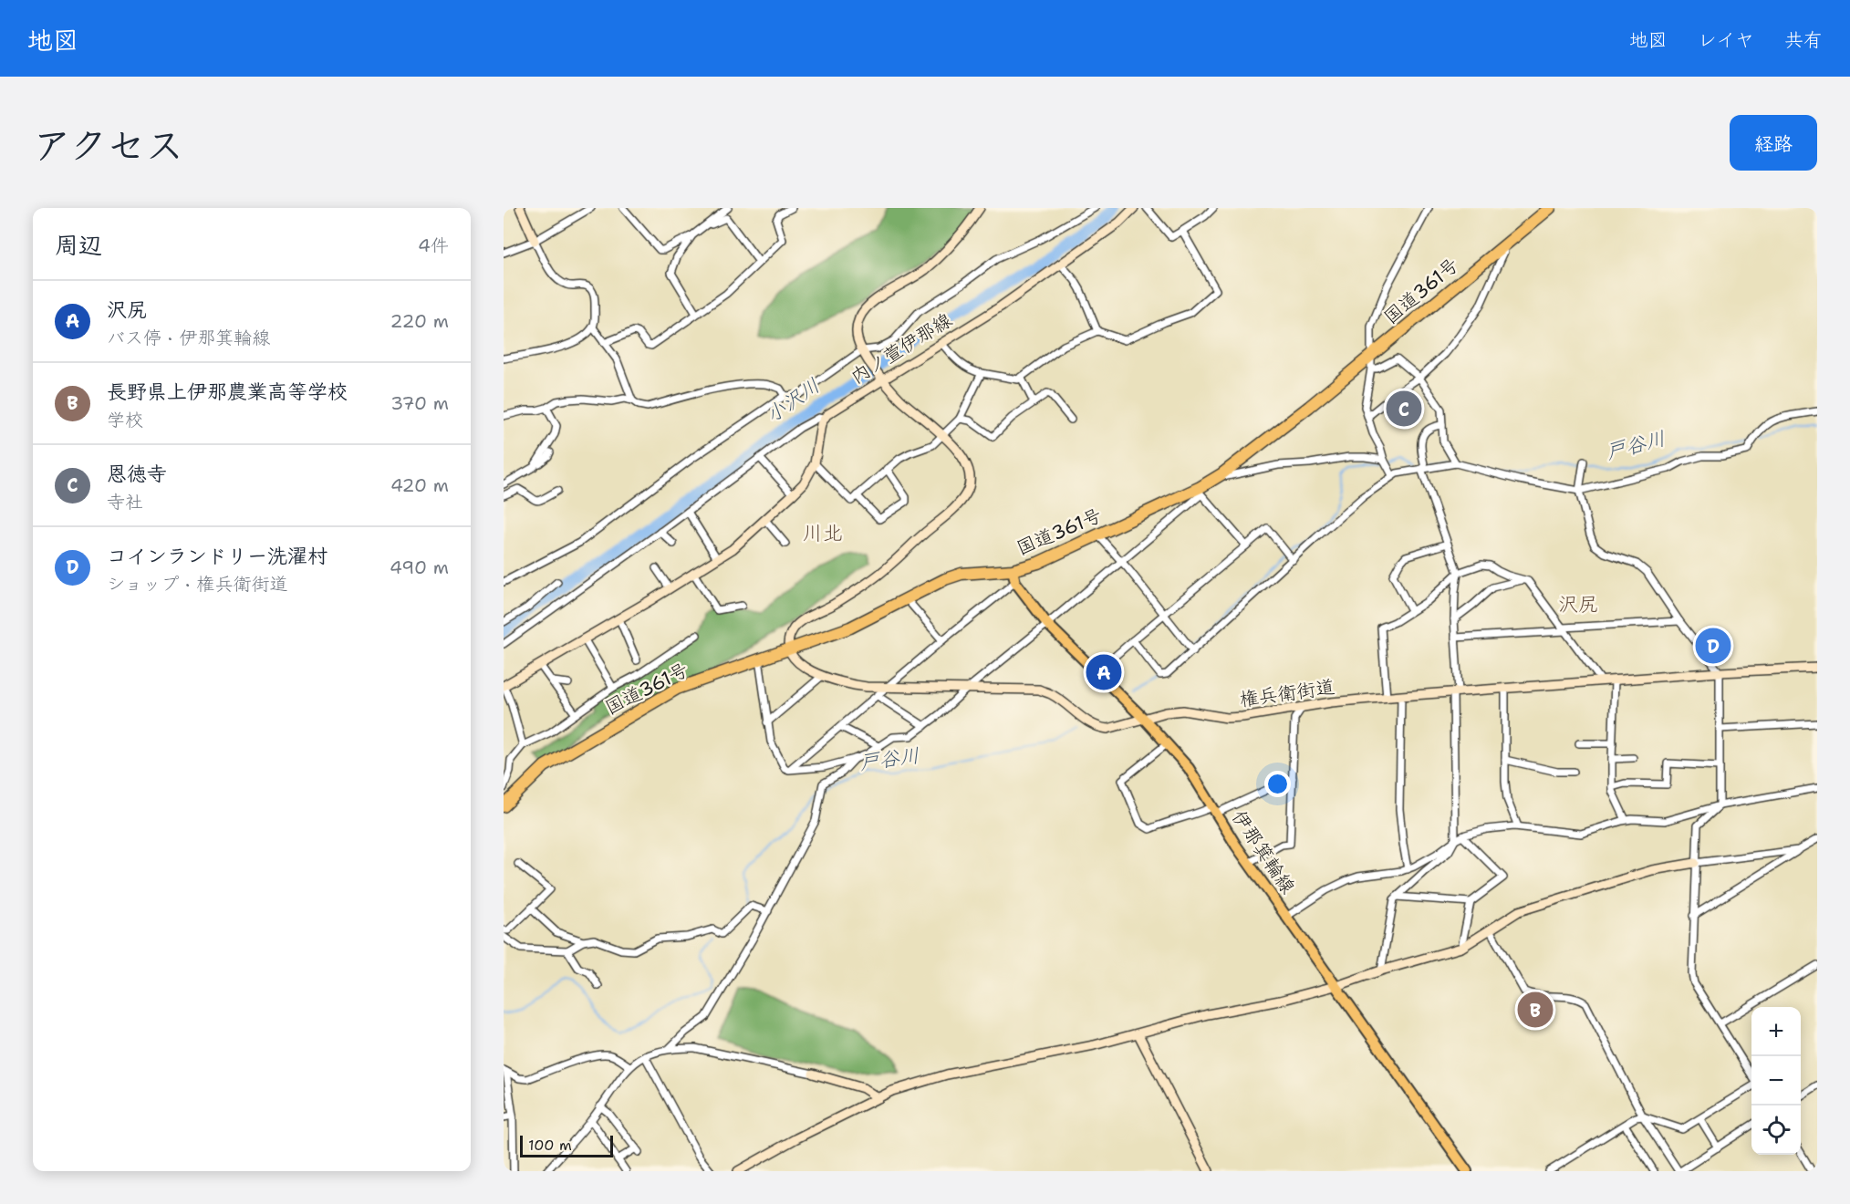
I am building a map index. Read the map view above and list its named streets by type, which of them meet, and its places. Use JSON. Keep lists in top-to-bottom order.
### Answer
{
  "streets": {
    "highway": ["国道361号"],
    "main road": ["伊那箕輪線"],
    "street": ["内ノ萱伊那線", "権兵衛街道"]
  },
  "crossings": [
    ["国道361号", "権兵衛街道"],
    ["国道361号", "伊那箕輪線"],
    ["権兵衛街道", "伊那箕輪線"]
  ],
  "districts": ["川北", "沢尻"],
  "water": ["小沢川", "戸谷川"],
  "scale_bar": "100 m",
  "page": {
    "header": "地図",
    "nav": ["地図", "レイヤ", "共有"],
    "title": "アクセス",
    "buttons": "経路",
    "heading": ["周辺", "4件"],
    "list": [
      {
        "mark": "A",
        "name": "沢尻",
        "note": "バス停 · 伊那箕輪線",
        "value": "220 m"
      },
      {
        "mark": "B",
        "name": "長野県上伊那農業高等学校",
        "note": "学校",
        "value": "370 m"
      },
      {
        "mark": "C",
        "name": "恩徳寺",
        "note": "寺社",
        "value": "420 m"
      },
      {
        "mark": "D",
        "name": "コインランドリー洗濯村",
        "note": "ショップ · 権兵衛街道",
        "value": "490 m"
      }
    ],
    "pins": [
      "C",
      "D",
      "A",
      "B"
    ],
    "map_buttons": ["+", "−"],
    "scale": "100 m"
  }
}
